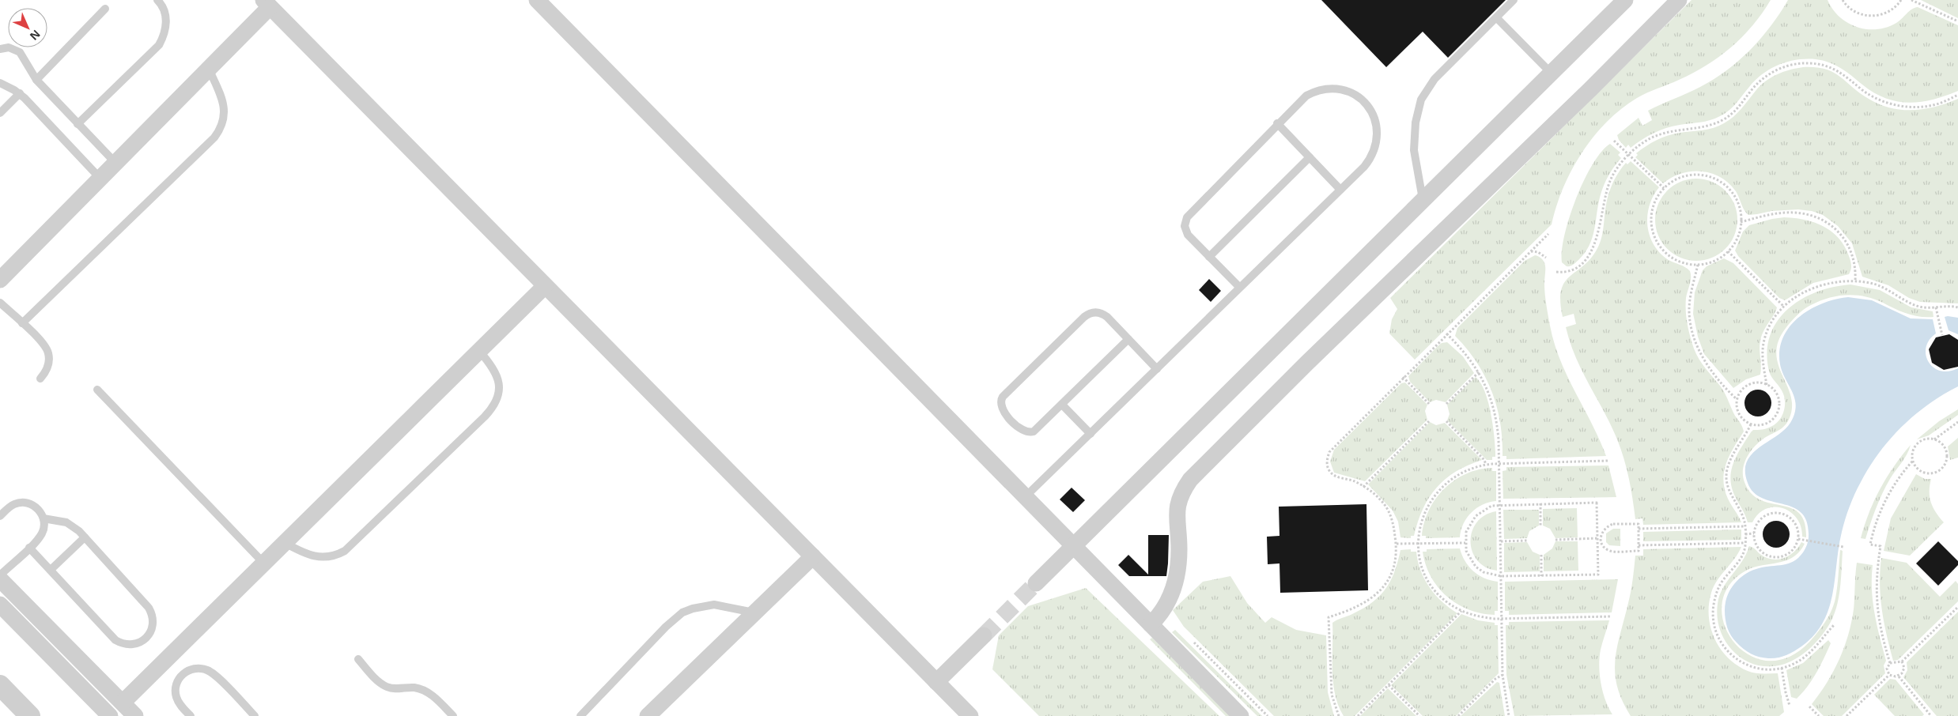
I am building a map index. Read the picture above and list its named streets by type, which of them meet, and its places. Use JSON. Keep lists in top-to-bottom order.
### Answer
{
  "north": "bottom right"
}
